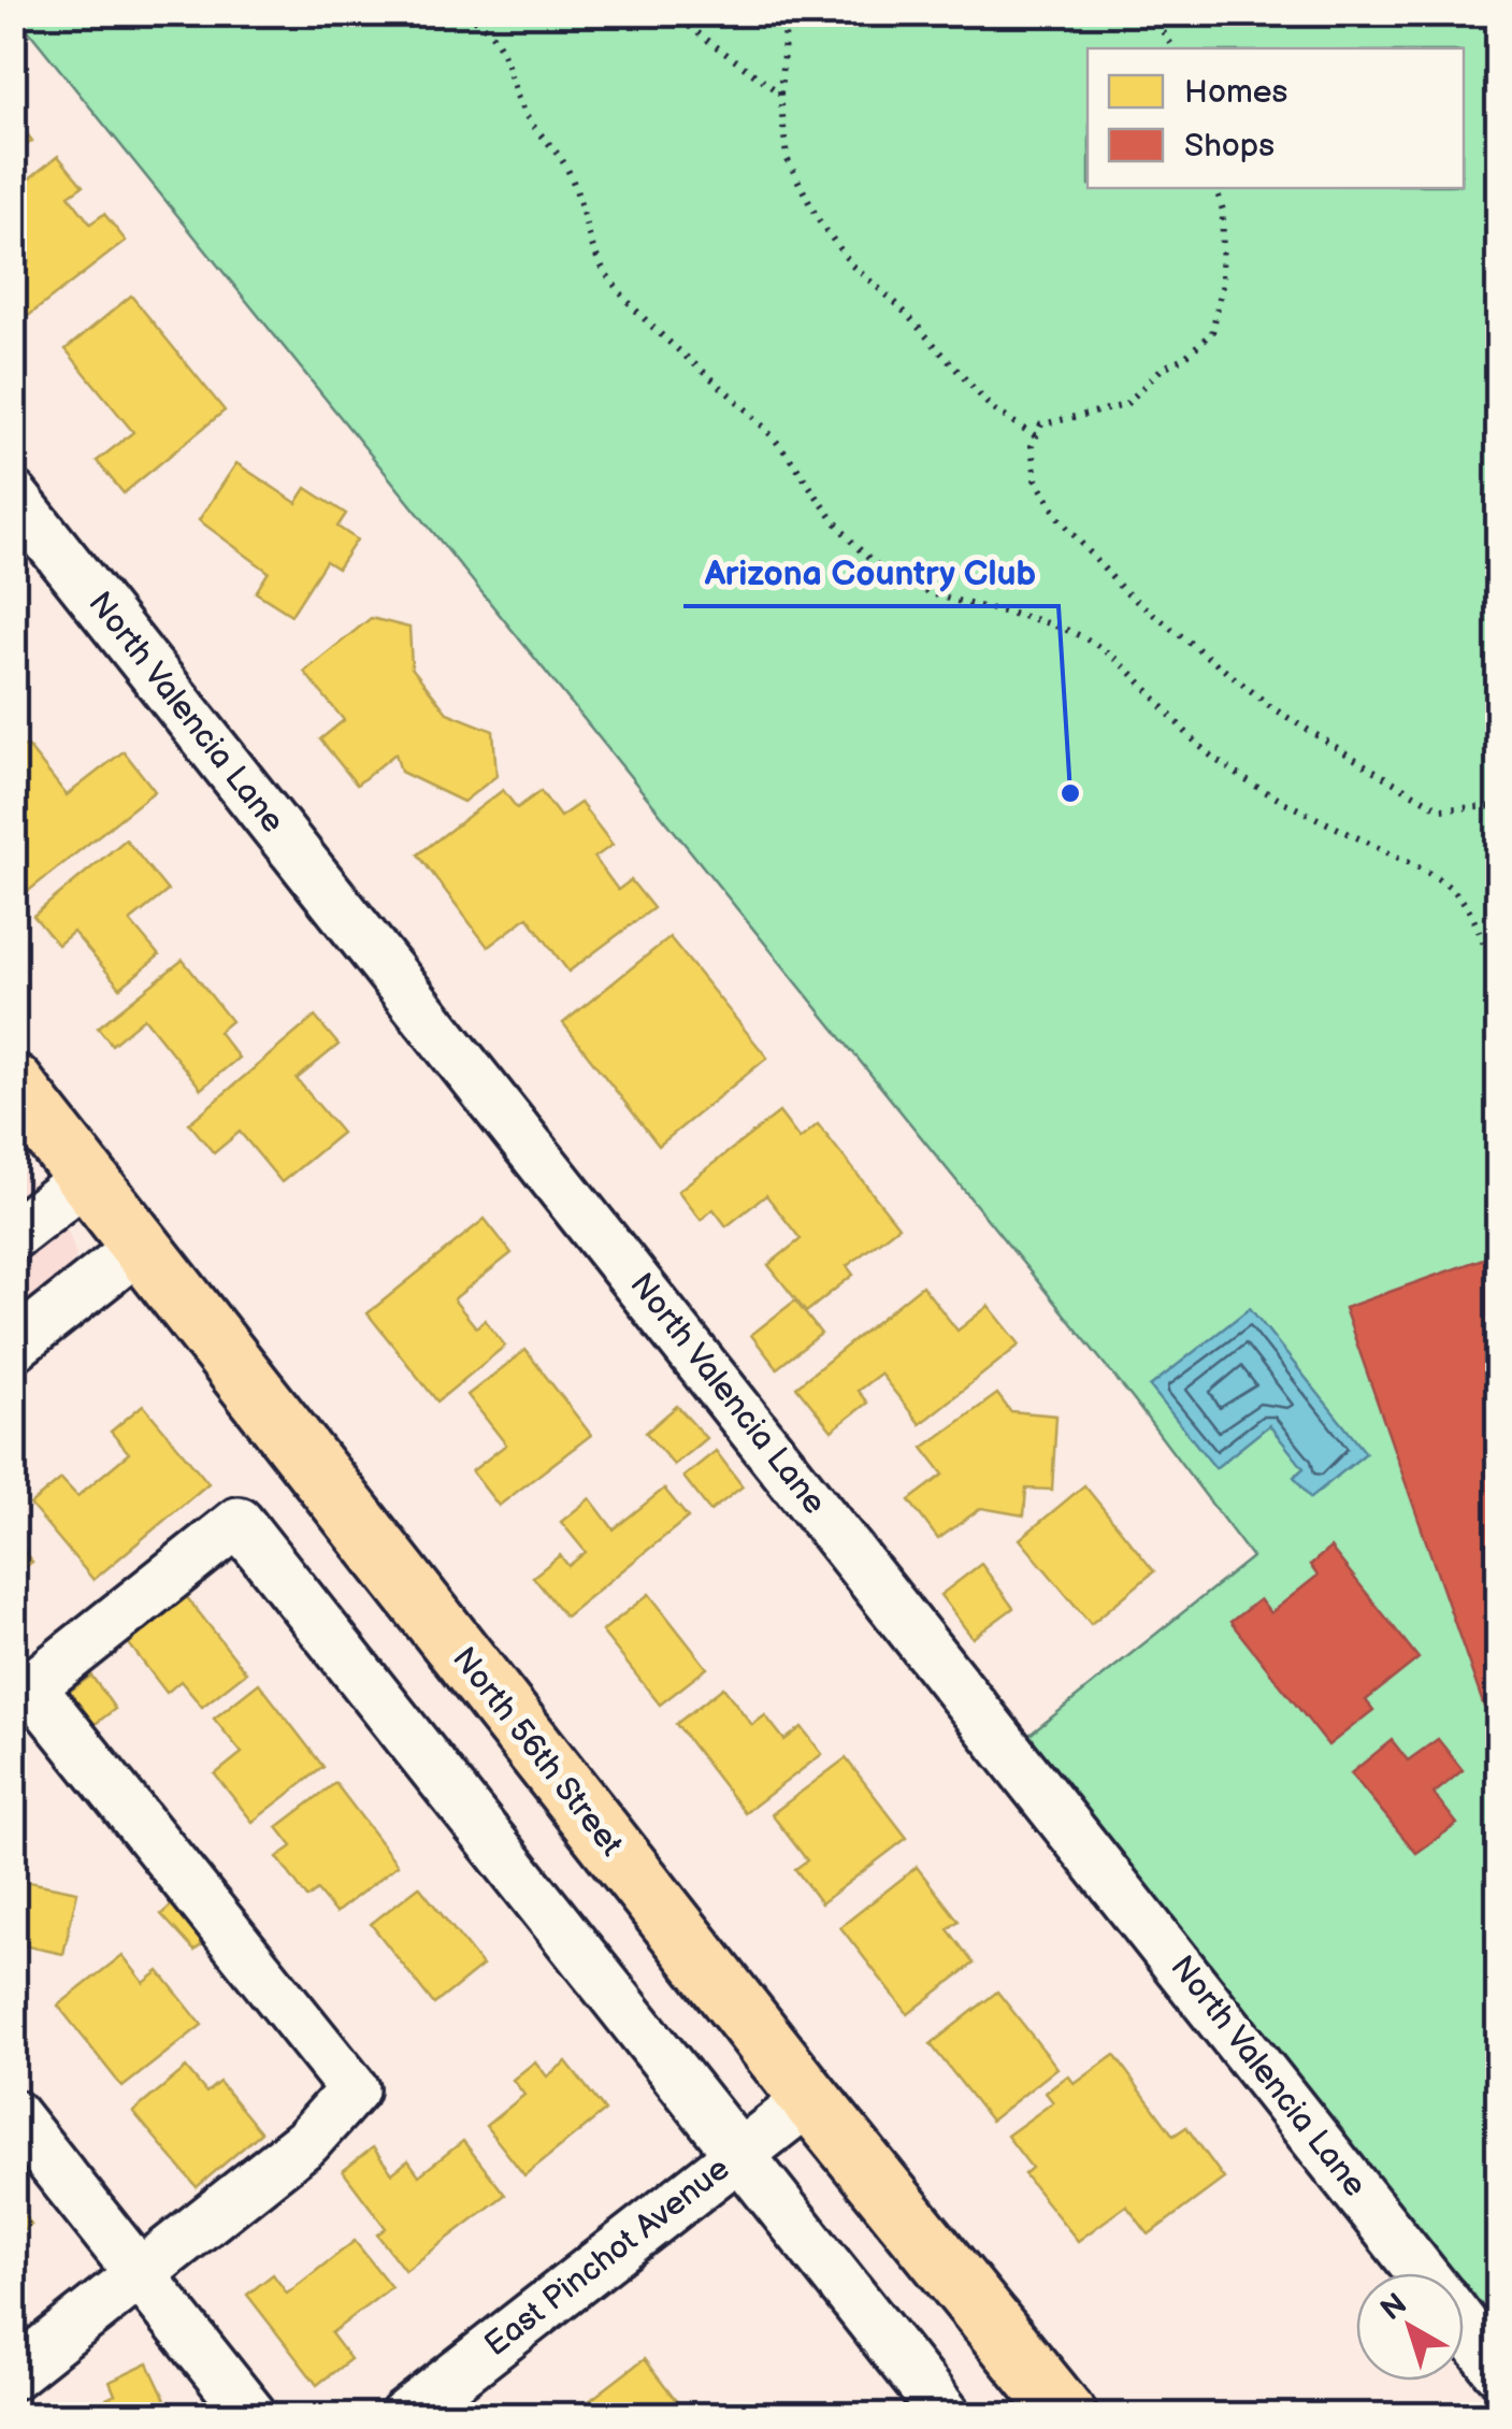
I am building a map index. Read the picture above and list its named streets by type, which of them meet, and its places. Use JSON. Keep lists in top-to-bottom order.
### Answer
{
  "streets": {
    "main road": ["North 56th Street"],
    "street": ["North Valencia Lane", "East Pinchot Avenue"]
  },
  "crossings": [
    ["North 56th Street", "East Pinchot Avenue"]
  ],
  "places": ["Arizona Country Club"],
  "legend": ["Homes", "Shops"],
  "north": "top left"
}
